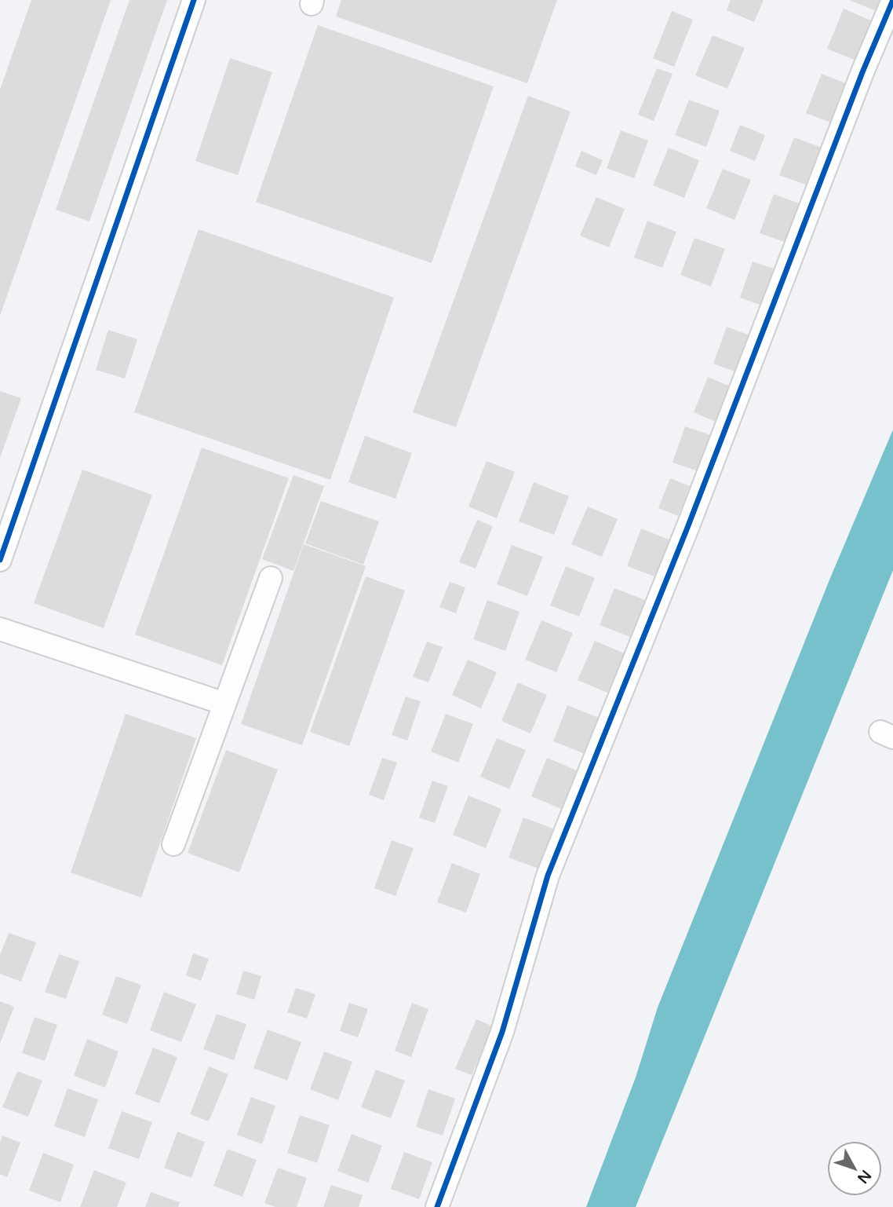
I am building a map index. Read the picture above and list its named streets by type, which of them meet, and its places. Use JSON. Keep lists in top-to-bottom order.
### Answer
{
  "north": "bottom right"
}
